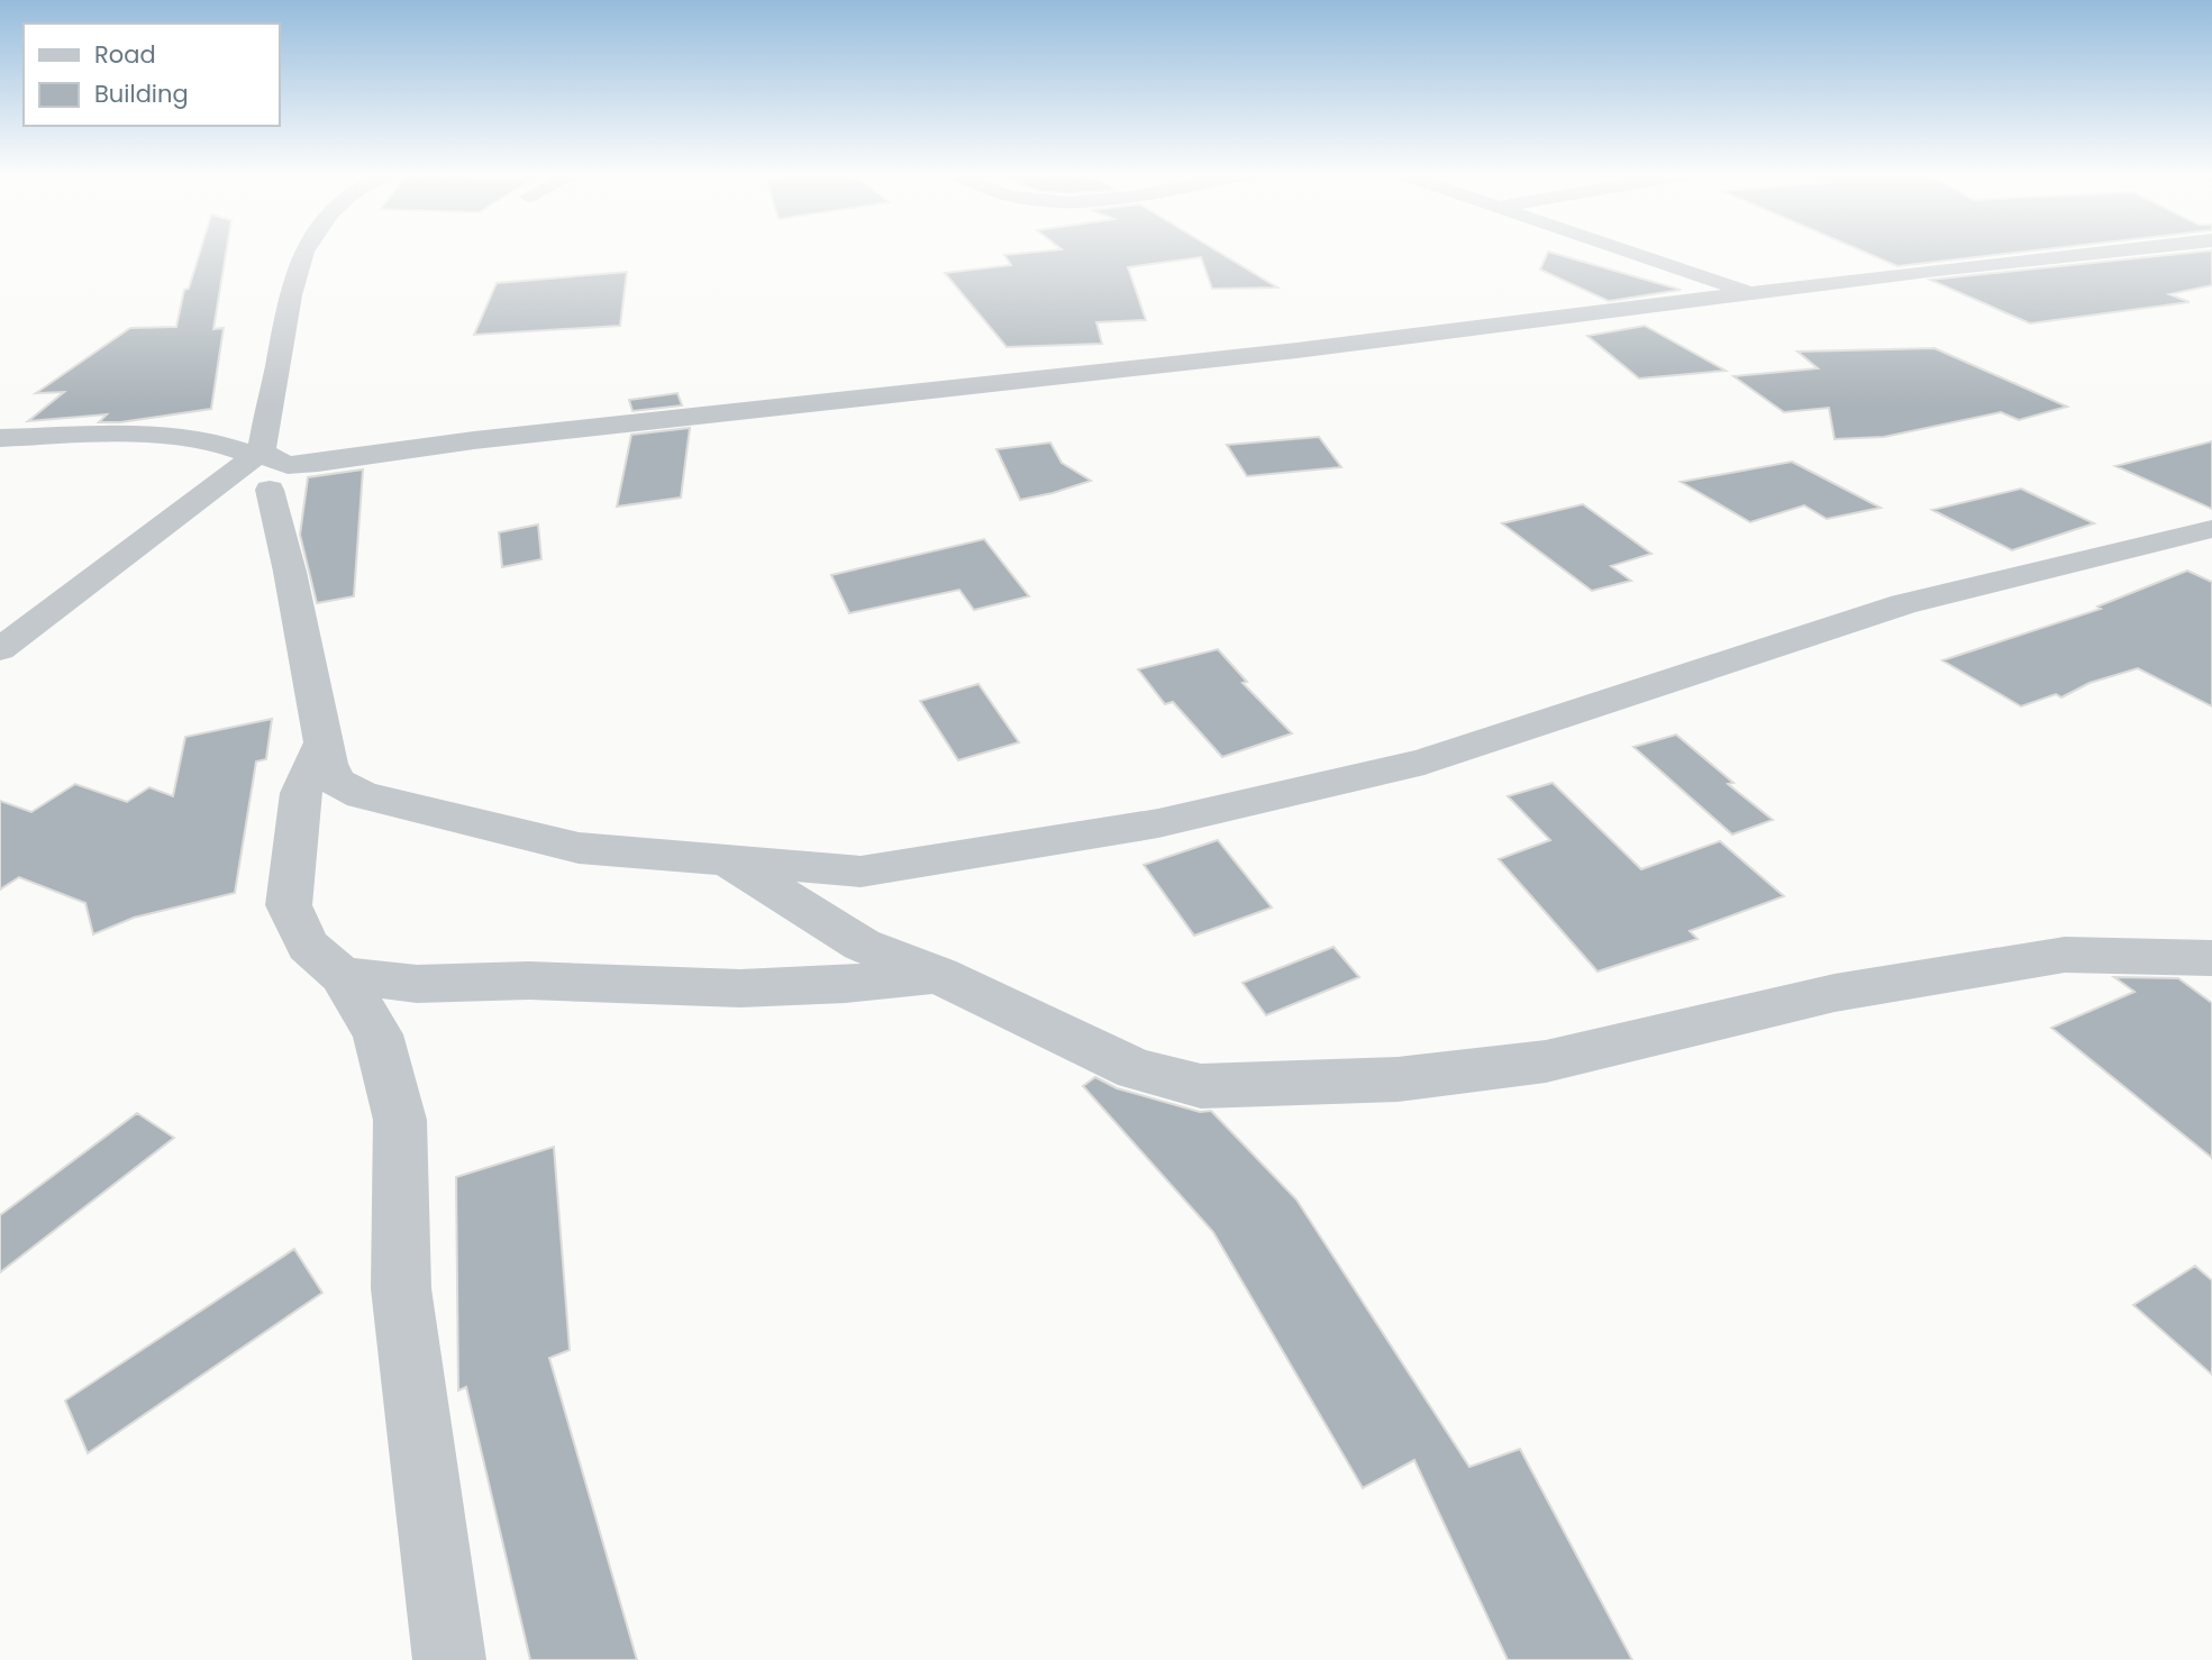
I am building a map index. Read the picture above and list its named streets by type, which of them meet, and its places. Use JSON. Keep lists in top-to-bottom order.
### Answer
{
  "legend": ["Road", "Building"]
}
